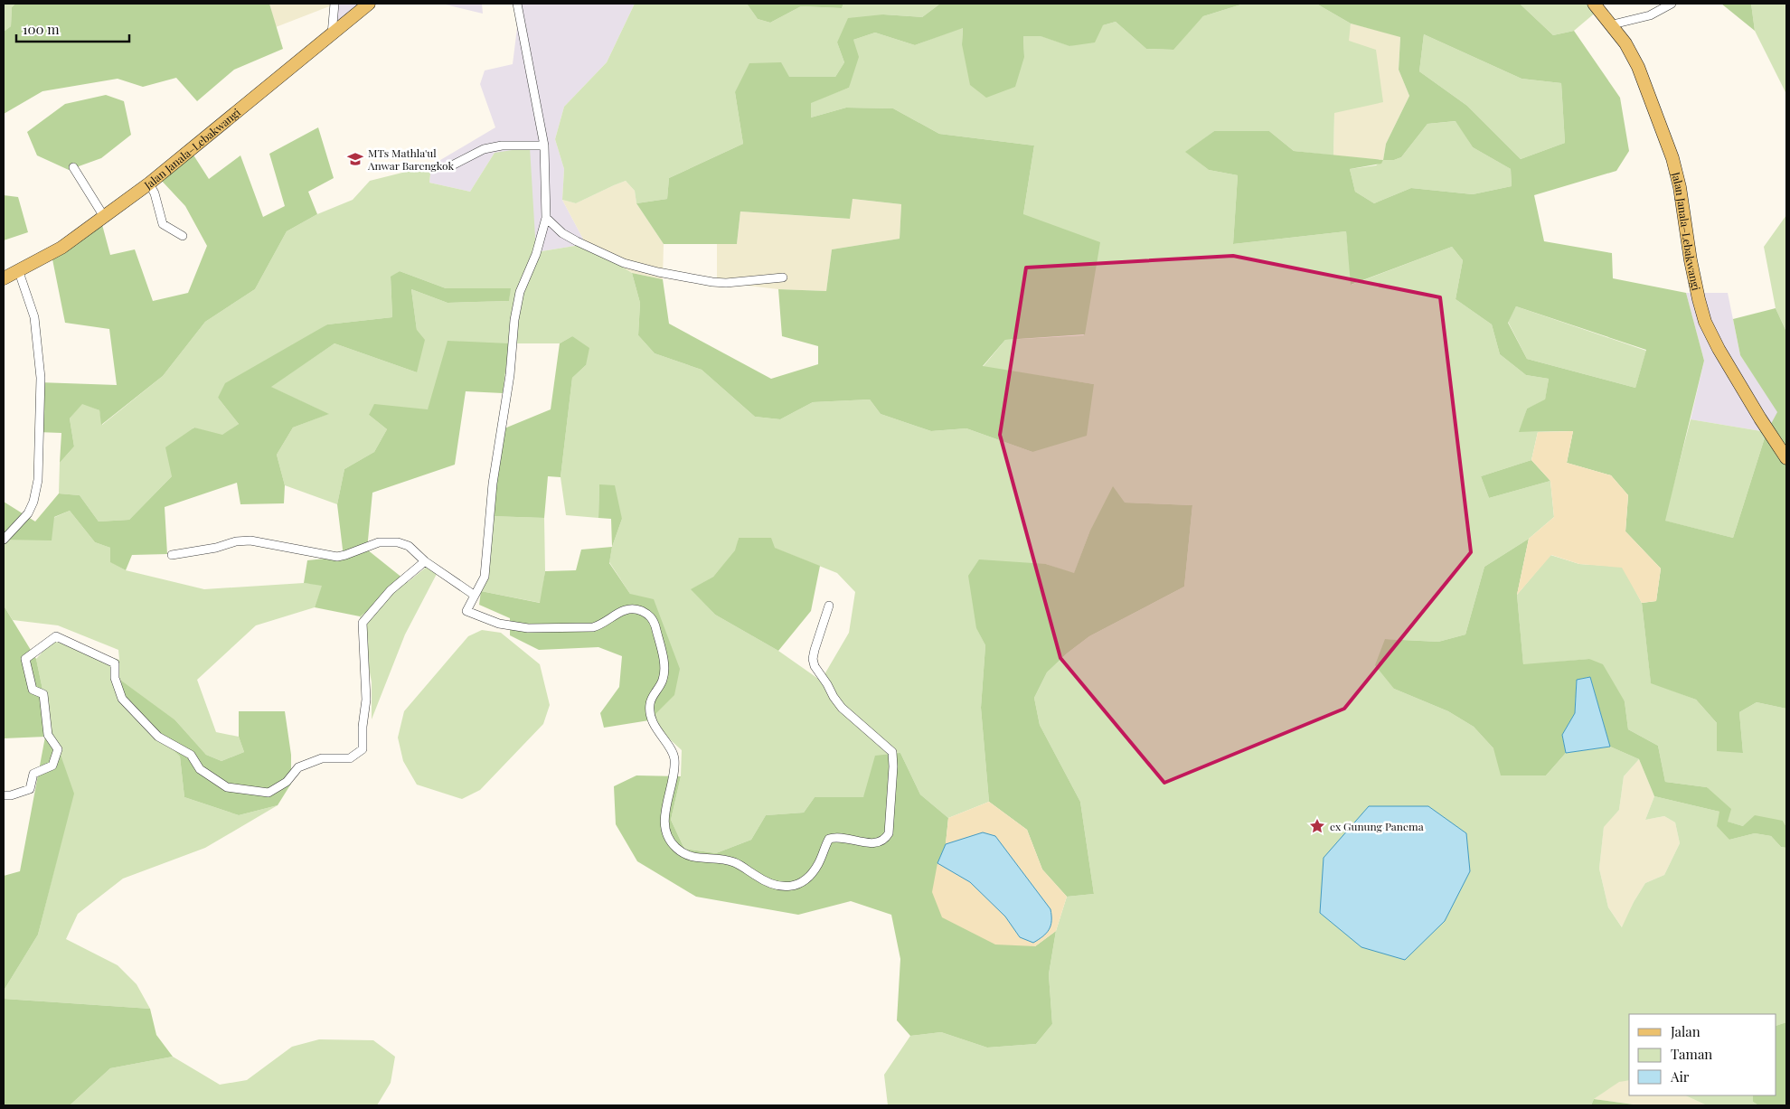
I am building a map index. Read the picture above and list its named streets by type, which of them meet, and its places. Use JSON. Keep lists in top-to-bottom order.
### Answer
{
  "streets": {
    "main road": ["Jalan Janala–Lebakwangi"]
  },
  "places": {
    "school or university": ["MTs Mathla'ul Anwar Barengkok"],
    "place": ["ex Gunung Panema"]
  },
  "legend": ["Jalan", "Taman", "Air"],
  "scale_bar": "100 m"
}
